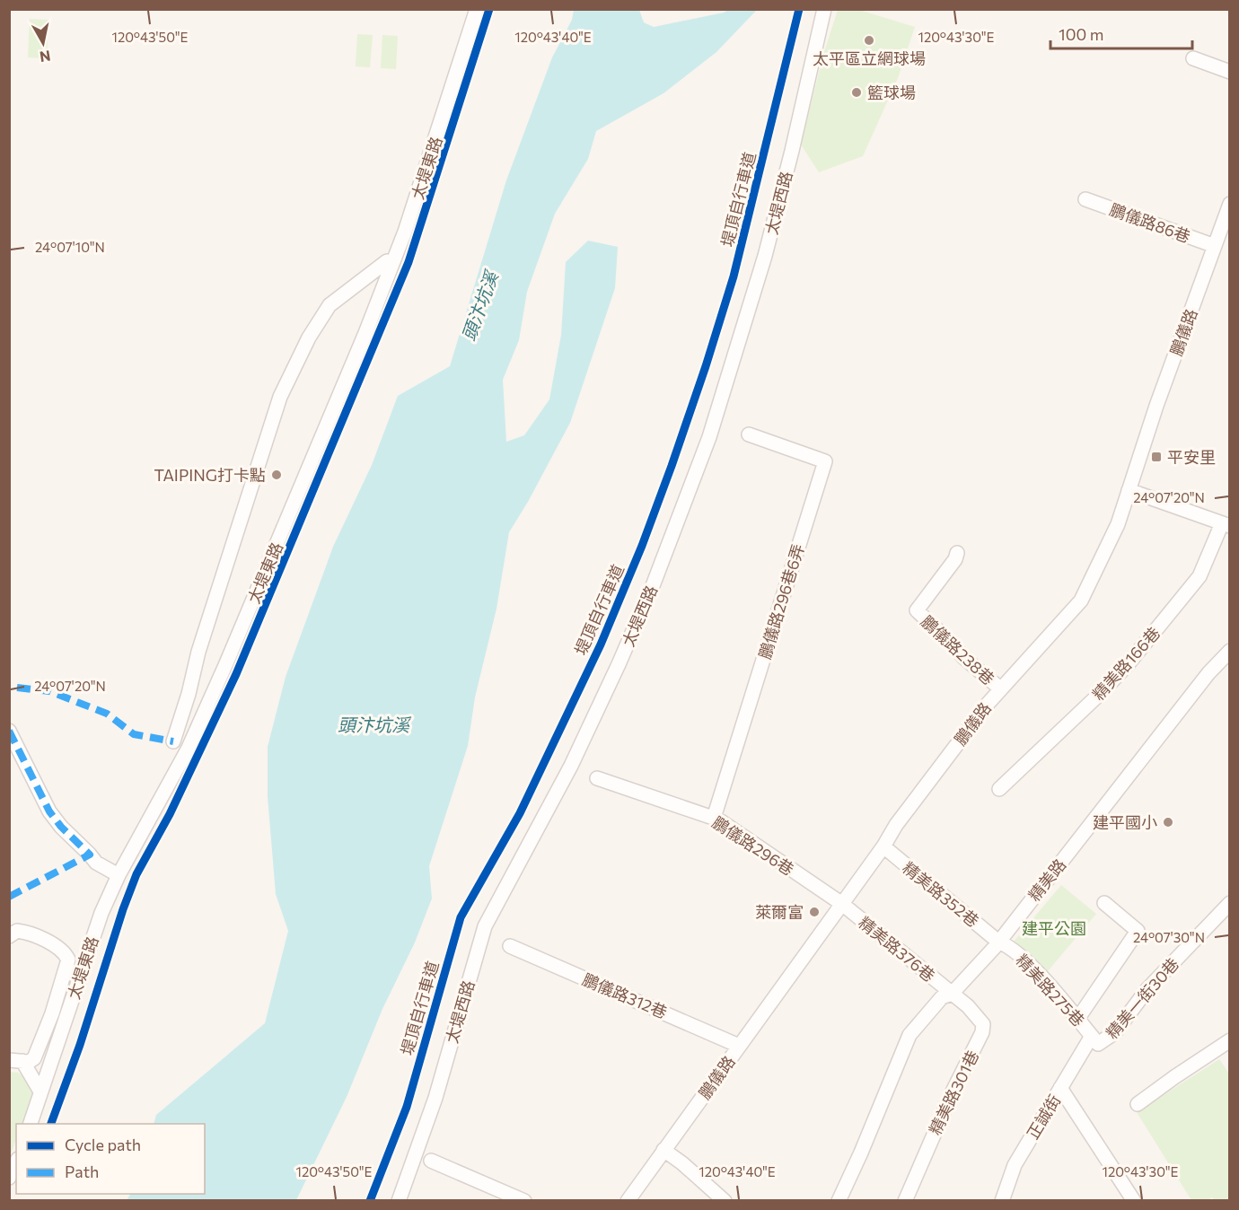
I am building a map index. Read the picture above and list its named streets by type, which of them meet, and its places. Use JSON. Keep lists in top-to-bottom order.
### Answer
{
  "streets": {
    "street": [
      "太堤東路",
      "太堤西路",
      "鵬儀路86巷",
      "鵬儀路",
      "鵬儀路296巷6弄",
      "鵬儀路238巷",
      "精美路166巷",
      "鵬儀路296巷",
      "精美路",
      "精美路352巷",
      "精美路376巷",
      "精美路275巷",
      "鵬儀路312巷",
      "精美一街30巷",
      "精美路301巷",
      "正誠街"
    ],
    "cycle path": ["堤頂自行車道"]
  },
  "crossings": [
    ["鵬儀路86巷", "鵬儀路"],
    ["鵬儀路", "鵬儀路238巷"],
    ["鵬儀路", "鵬儀路296巷"],
    ["鵬儀路", "精美路352巷"],
    ["鵬儀路", "精美路376巷"],
    ["鵬儀路", "鵬儀路312巷"],
    ["鵬儀路296巷6弄", "鵬儀路296巷"],
    ["鵬儀路296巷", "精美路376巷"],
    ["精美路", "精美路352巷"],
    ["精美路", "精美路376巷"],
    ["精美路", "精美路275巷"],
    ["精美路", "精美路301巷"],
    ["精美路352巷", "精美路275巷"],
    ["精美路376巷", "精美路301巷"],
    ["精美路275巷", "精美一街30巷"],
    ["精美路275巷", "正誠街"],
    ["精美一街30巷", "正誠街"]
  ],
  "water": ["頭汴坑溪"],
  "parks": ["建平公園"],
  "places": {
    "other": [
      "太平區立網球場",
      "籃球場",
      "TAIPING打卡點",
      "建平國小",
      "萊爾富"
    ],
    "transit": ["平安里"]
  },
  "legend": ["Cycle path", "Path"],
  "scale_bar": "100 m",
  "north": "bottom",
  "coordinates": [
    "120°43'50\"E",
    "120°43'40\"E",
    "120°43'30\"E",
    "24°07'10\"N",
    "24°07'20\"N",
    "24°07'30\"N"
  ]
}
